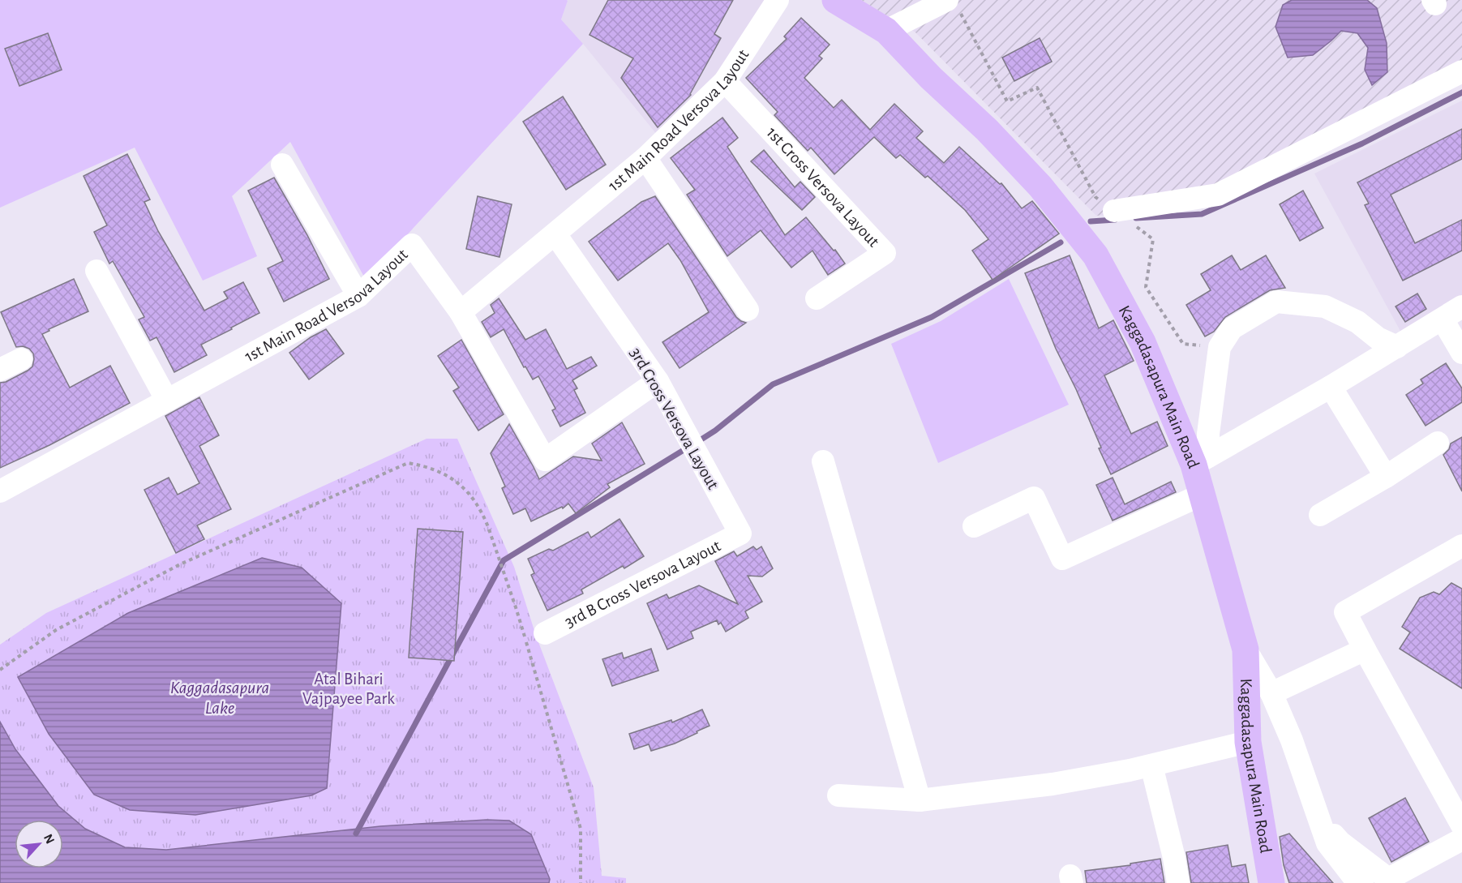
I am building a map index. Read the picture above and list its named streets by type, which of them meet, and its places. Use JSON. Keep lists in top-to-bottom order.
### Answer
{
  "streets": {
    "main road": ["Kaggadasapura Main Road"],
    "street": [
      "1st Main Road Versova Layout",
      "1st Cross Versova Layout",
      "3rd Cross Versova Layout",
      "3rd B Cross Versova Layout"
    ]
  },
  "crossings": [
    ["1st Main Road Versova Layout", "1st Cross Versova Layout"],
    ["1st Main Road Versova Layout", "3rd Cross Versova Layout"],
    ["3rd Cross Versova Layout", "3rd B Cross Versova Layout"]
  ],
  "water": ["Kaggadasapura Lake"],
  "parks": ["Atal Bihari Vajpayee Park"],
  "north": "top right"
}
